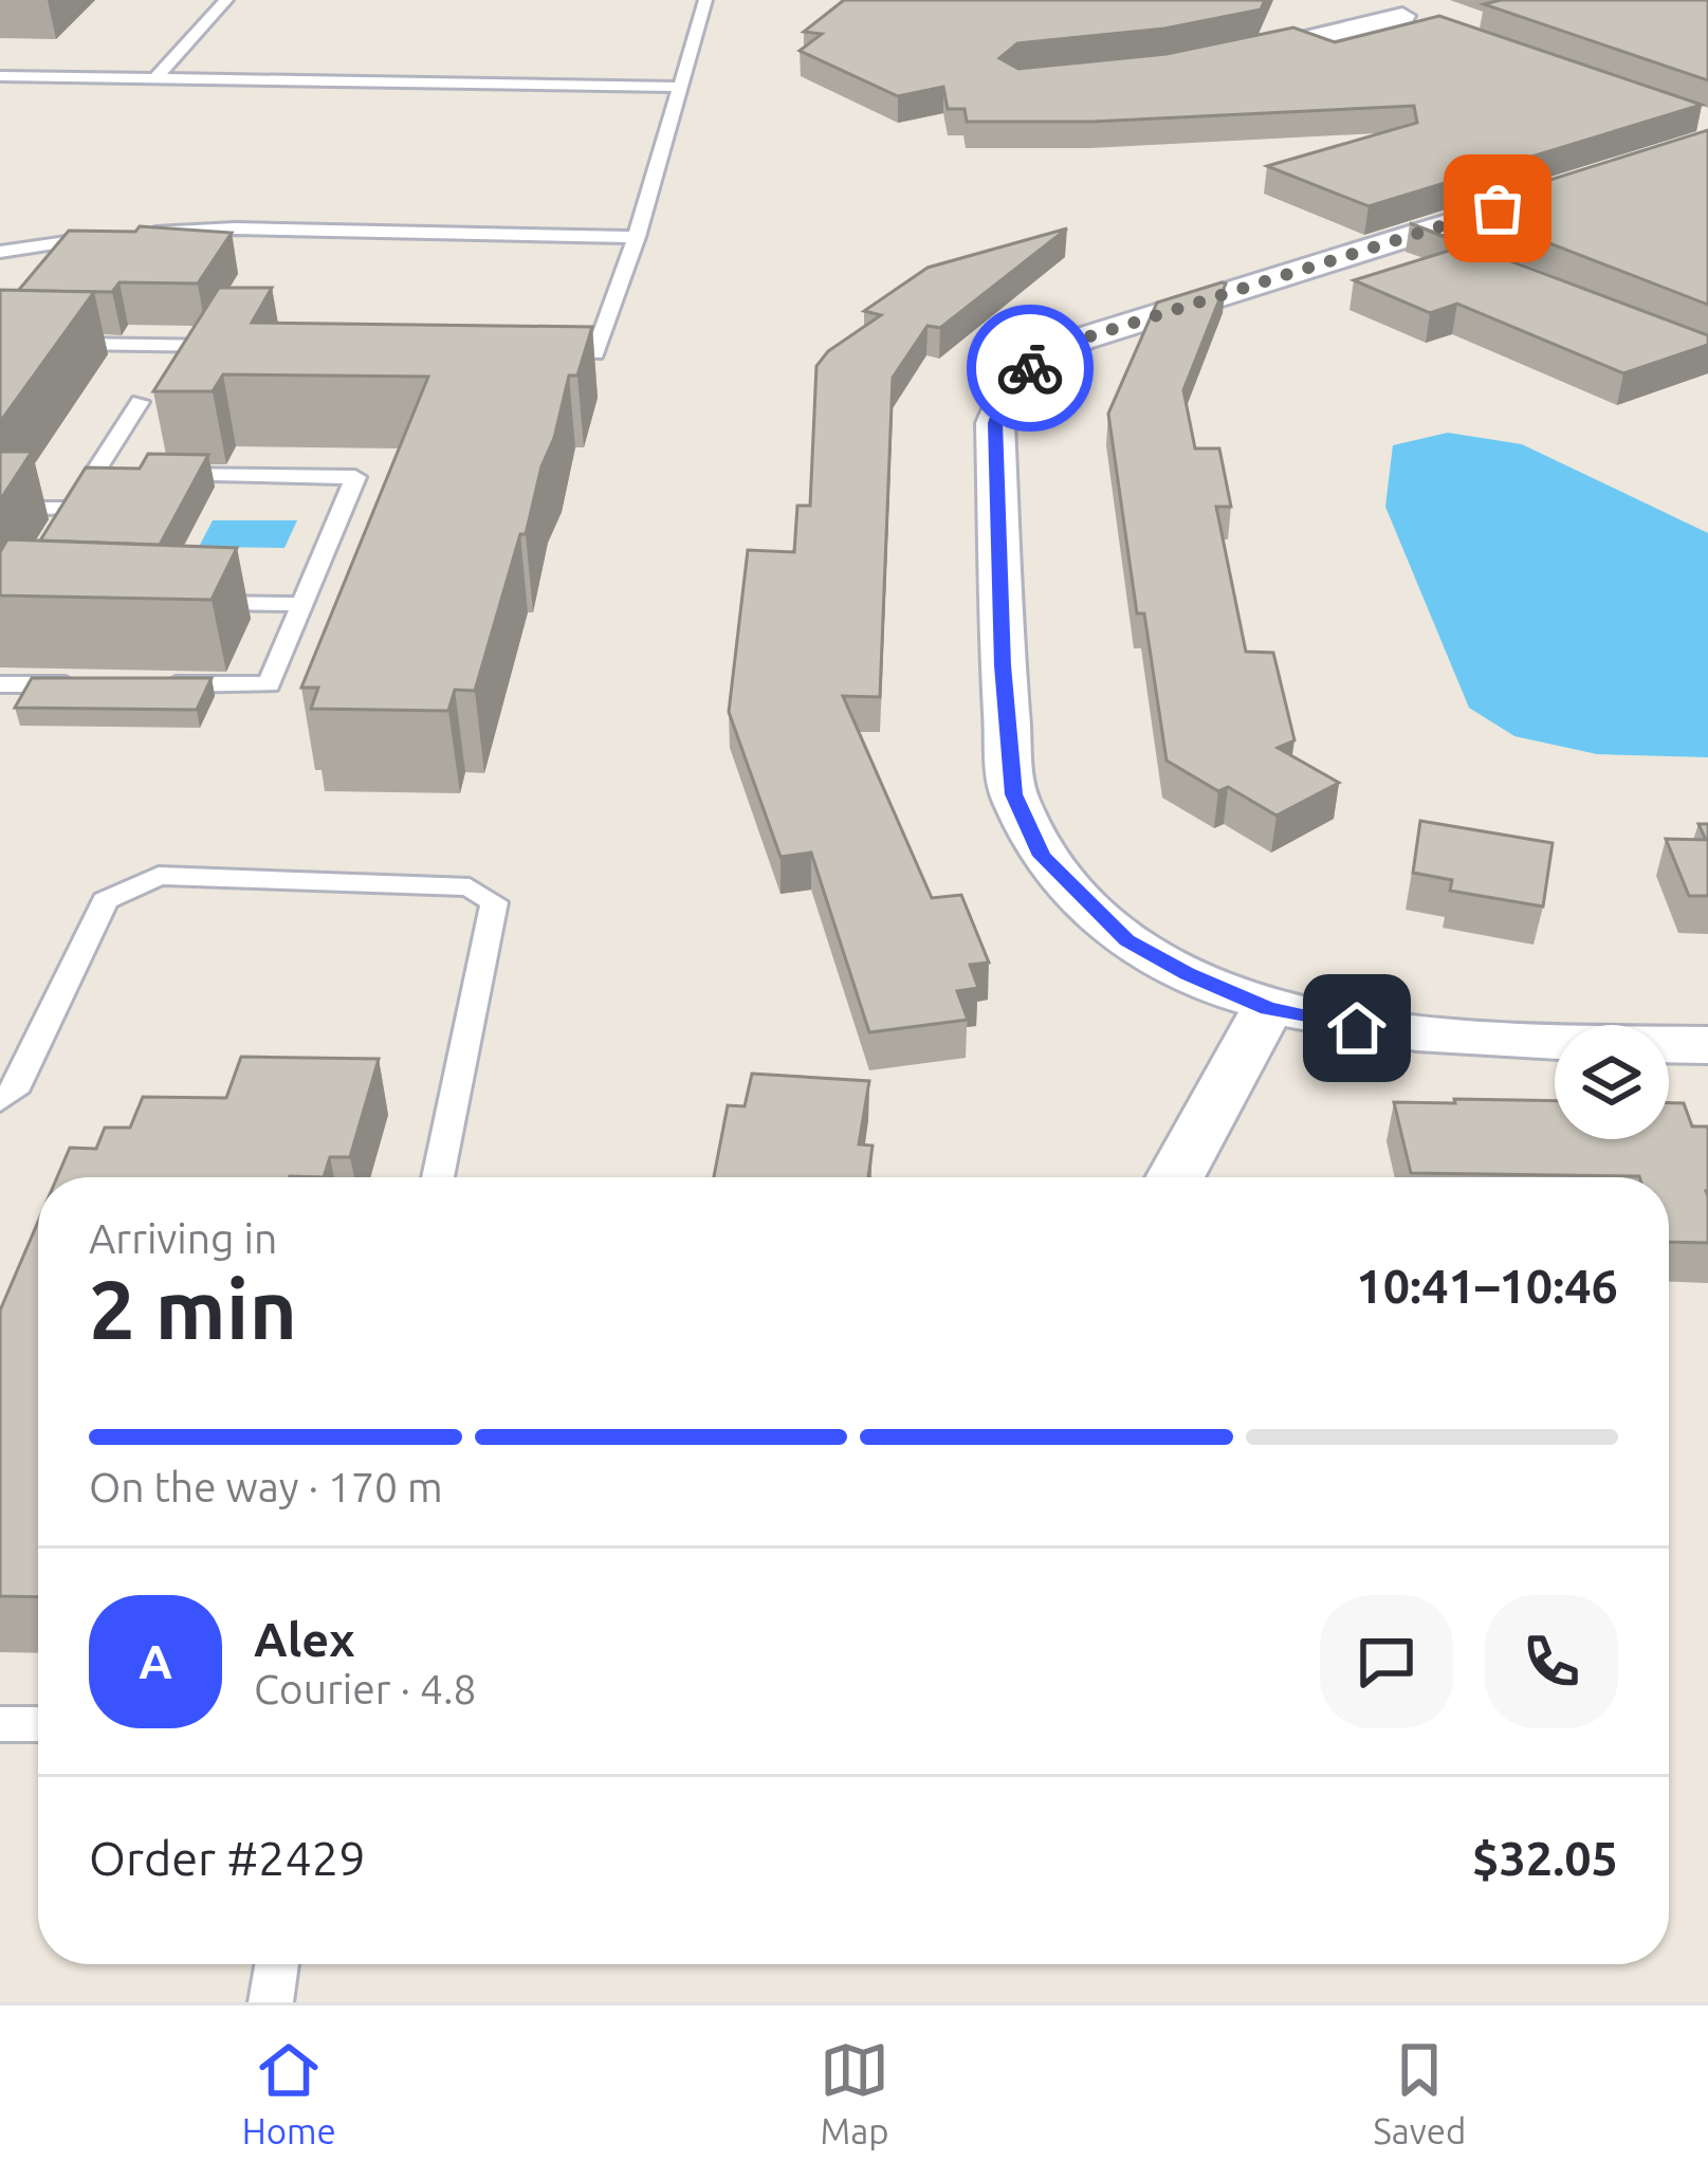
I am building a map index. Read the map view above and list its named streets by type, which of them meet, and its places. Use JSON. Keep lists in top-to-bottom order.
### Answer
{
  "page": {
    "heading": ["2 min", "Arriving in", "10:41–10:46"],
    "panel": [
      "Alex",
      "Courier · 4.8",
      "Order #2429",
      "$32.05"
    ],
    "bar": "On the way · 170 m",
    "round": "A",
    "tabs": ["Home", "Map", "Saved"]
  }
}
